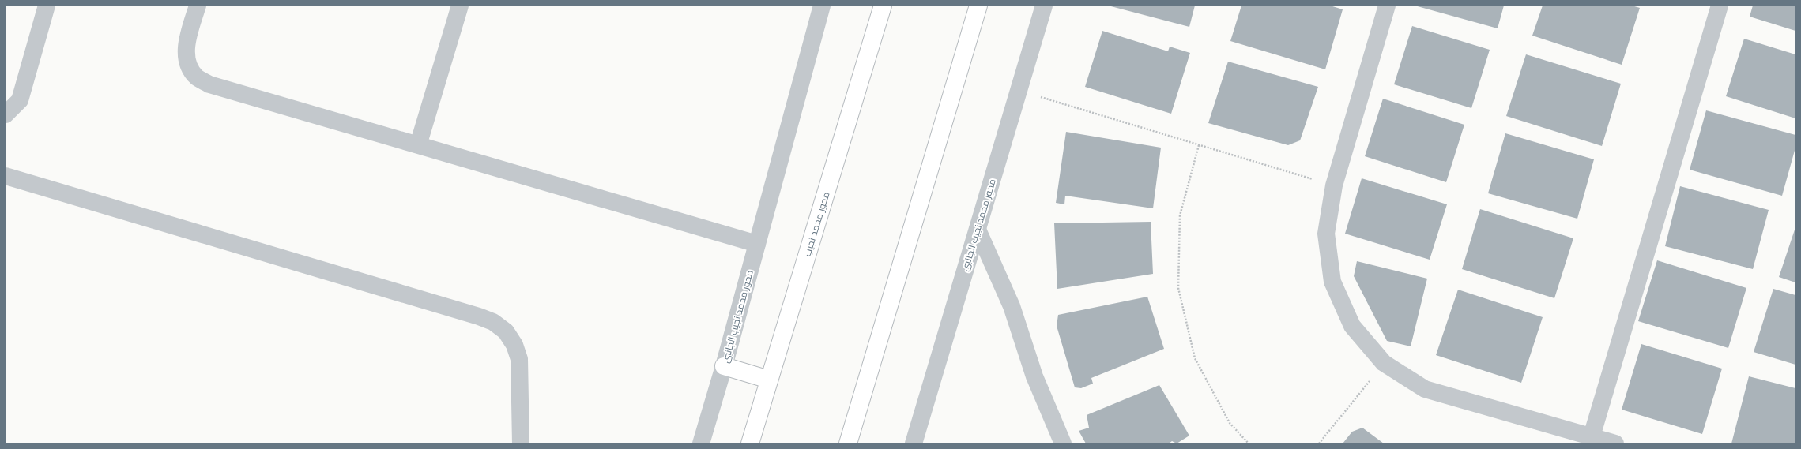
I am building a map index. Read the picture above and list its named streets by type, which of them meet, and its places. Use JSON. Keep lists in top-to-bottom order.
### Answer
{
  "streets": {
    "main road": ["محور محمد نجيب"],
    "street": ["محور محمد نجيب الجانبى"]
  }
}
